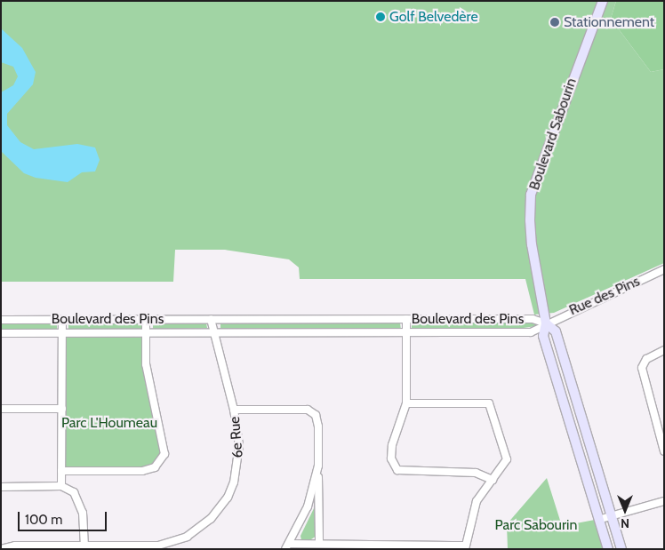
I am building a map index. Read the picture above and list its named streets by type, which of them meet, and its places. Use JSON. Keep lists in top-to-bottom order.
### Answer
{
  "streets": {
    "street": [
      "Boulevard Sabourin",
      "Rue des Pins",
      "Boulevard des Pins",
      "6e Rue"
    ]
  },
  "crossings": [
    ["Boulevard Sabourin", "Rue des Pins"],
    ["Boulevard Sabourin", "Boulevard des Pins"],
    ["Rue des Pins", "Boulevard des Pins"],
    ["Boulevard des Pins", "6e Rue"]
  ],
  "parks": ["Parc L'Houmeau", "Parc Sabourin"],
  "places": ["Golf Belvedère", "Stationnement"],
  "scale_bar": "100 m",
  "north": "bottom"
}
